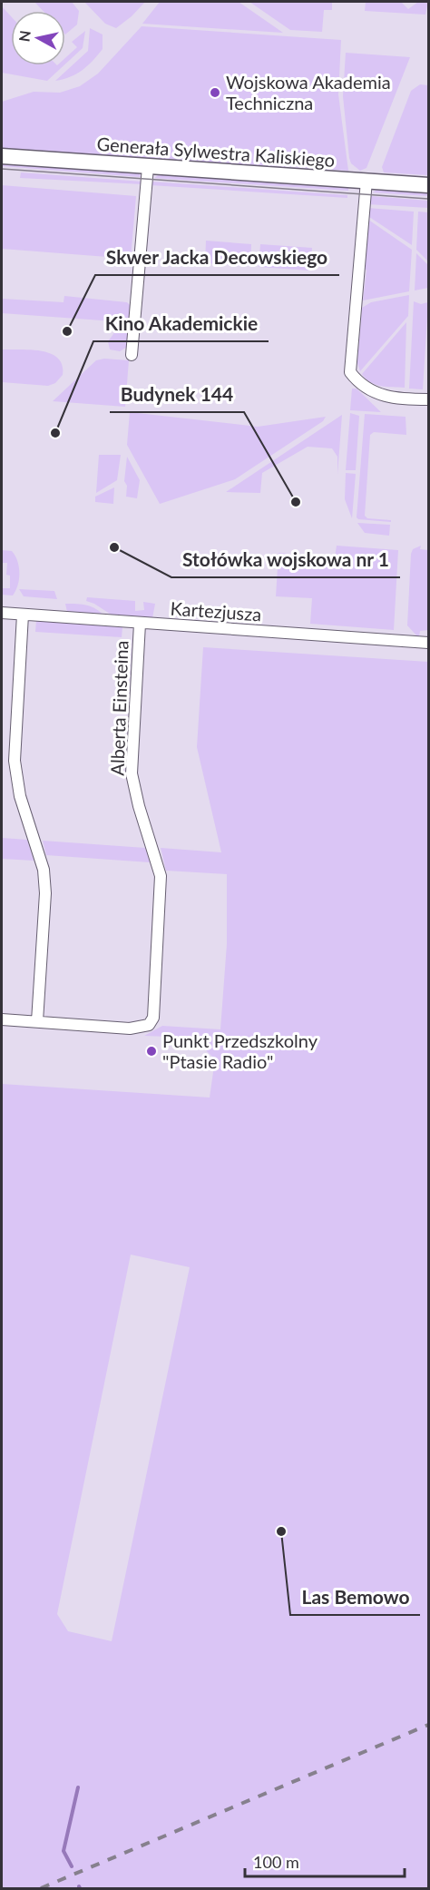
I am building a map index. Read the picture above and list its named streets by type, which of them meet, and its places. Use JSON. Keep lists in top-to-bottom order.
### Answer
{
  "streets": {
    "street": ["Generała Sylwestra Kaliskiego", "Kartezjusza", "Alberta Einsteina"]
  },
  "crossings": [
    ["Kartezjusza", "Alberta Einsteina"]
  ],
  "places": [
    "Wojskowa Akademia Techniczna",
    "Skwer Jacka Decowskiego",
    "Kino Akademickie",
    "Budynek 144",
    "Stołówka wojskowa nr 1",
    "Punkt Przedszkolny \"Ptasie Radio\"",
    "Las Bemowo"
  ],
  "scale_bar": "100 m",
  "north": "left"
}
